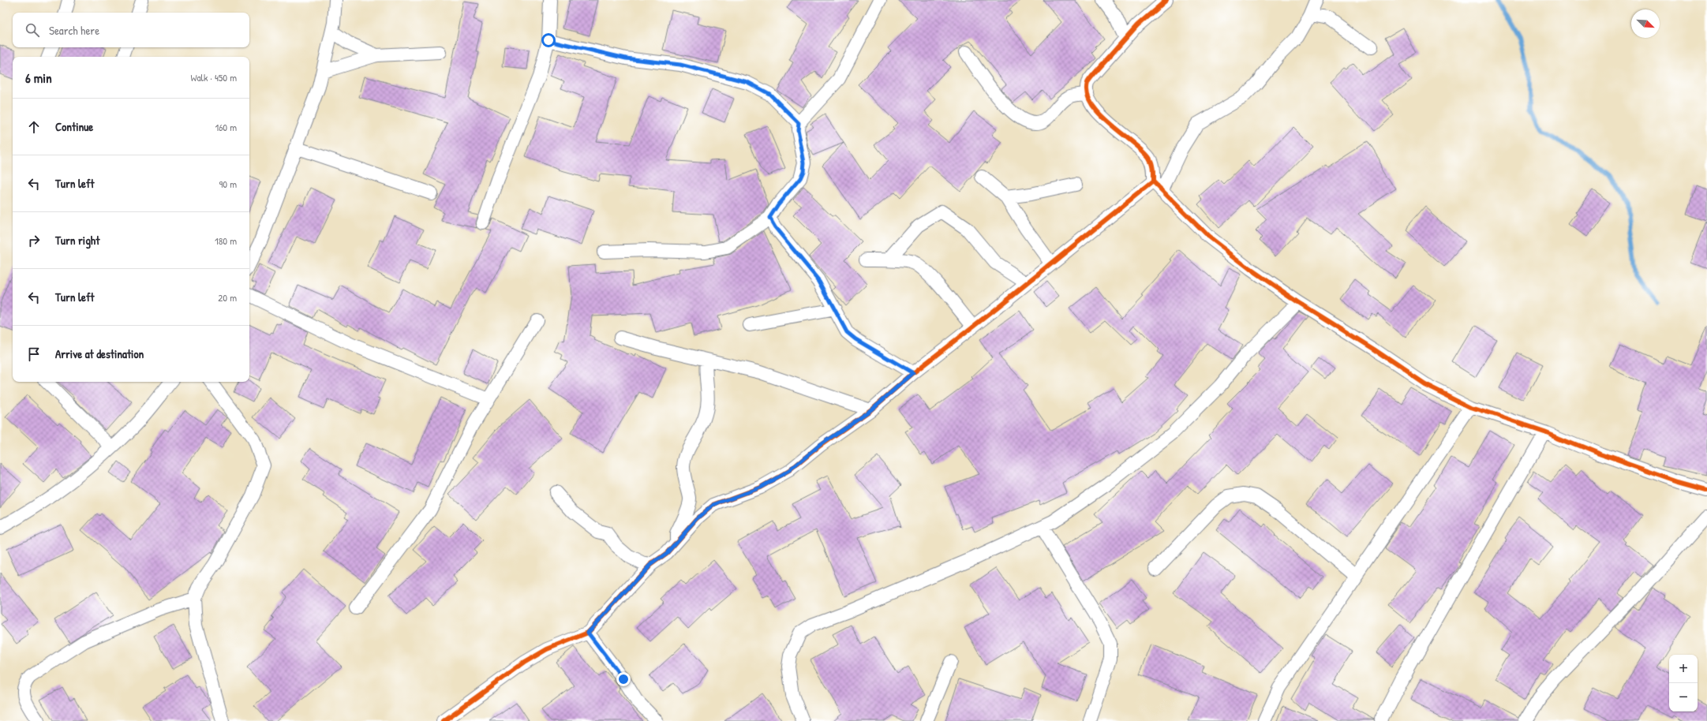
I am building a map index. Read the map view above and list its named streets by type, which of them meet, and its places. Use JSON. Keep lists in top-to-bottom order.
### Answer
{
  "north": "bottom right",
  "page": {
    "search": "Search here",
    "heading": ["6 min", "Walk · 450 m"],
    "list": [
      ["Continue", "160 m"],
      ["Turn left", "90 m"],
      ["Turn right", "180 m"],
      ["Turn left", "20 m"],
      "Arrive at destination"
    ],
    "map_buttons": ["+", "−"]
  }
}
